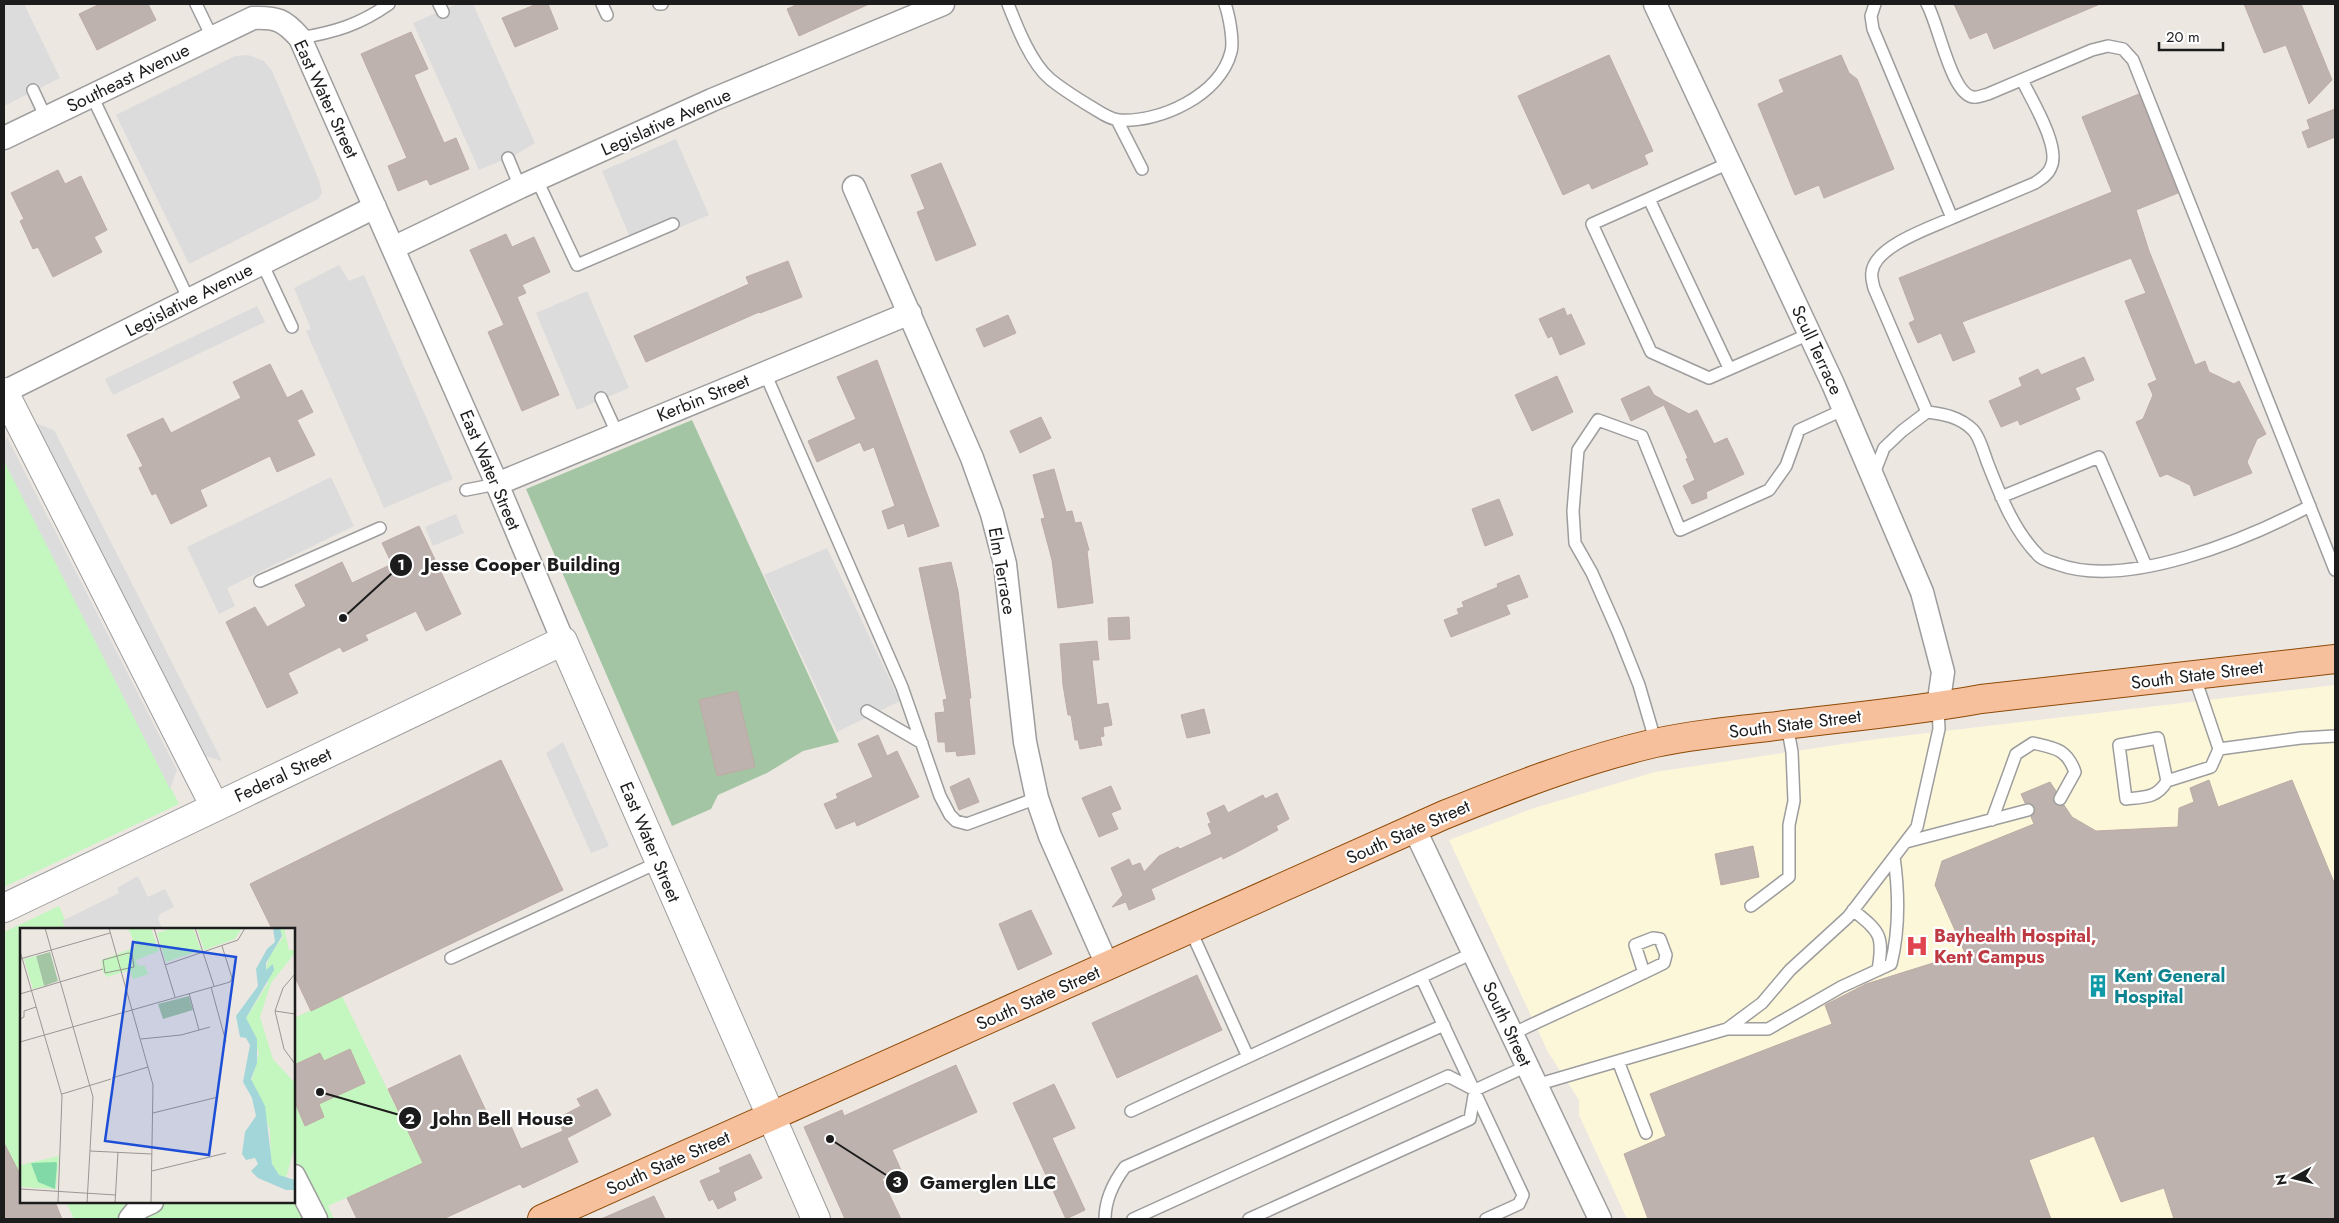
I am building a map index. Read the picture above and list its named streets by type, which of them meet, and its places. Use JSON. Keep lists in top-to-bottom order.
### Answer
{
  "streets": {
    "main road": ["South State Street"],
    "street": [
      "Southeast Avenue",
      "East Water Street",
      "Legislative Avenue",
      "Scull Terrace",
      "Kerbin Street",
      "Elm Terrace",
      "Federal Street",
      "South Street"
    ]
  },
  "crossings": [
    ["Southeast Avenue", "East Water Street"],
    ["East Water Street", "Legislative Avenue"],
    ["East Water Street", "Kerbin Street"],
    ["East Water Street", "South State Street"],
    ["East Water Street", "Federal Street"],
    ["Scull Terrace", "South State Street"],
    ["Kerbin Street", "Elm Terrace"],
    ["Elm Terrace", "South State Street"],
    ["South State Street", "South Street"]
  ],
  "places": {
    "other": ["Jesse Cooper Building", "John Bell House", "Gamerglen LLC"],
    "hospital": ["Bayhealth Hospital, Kent Campus"],
    "building": ["Kent General Hospital"]
  },
  "scale_bar": "20 m",
  "north": "left"
}
